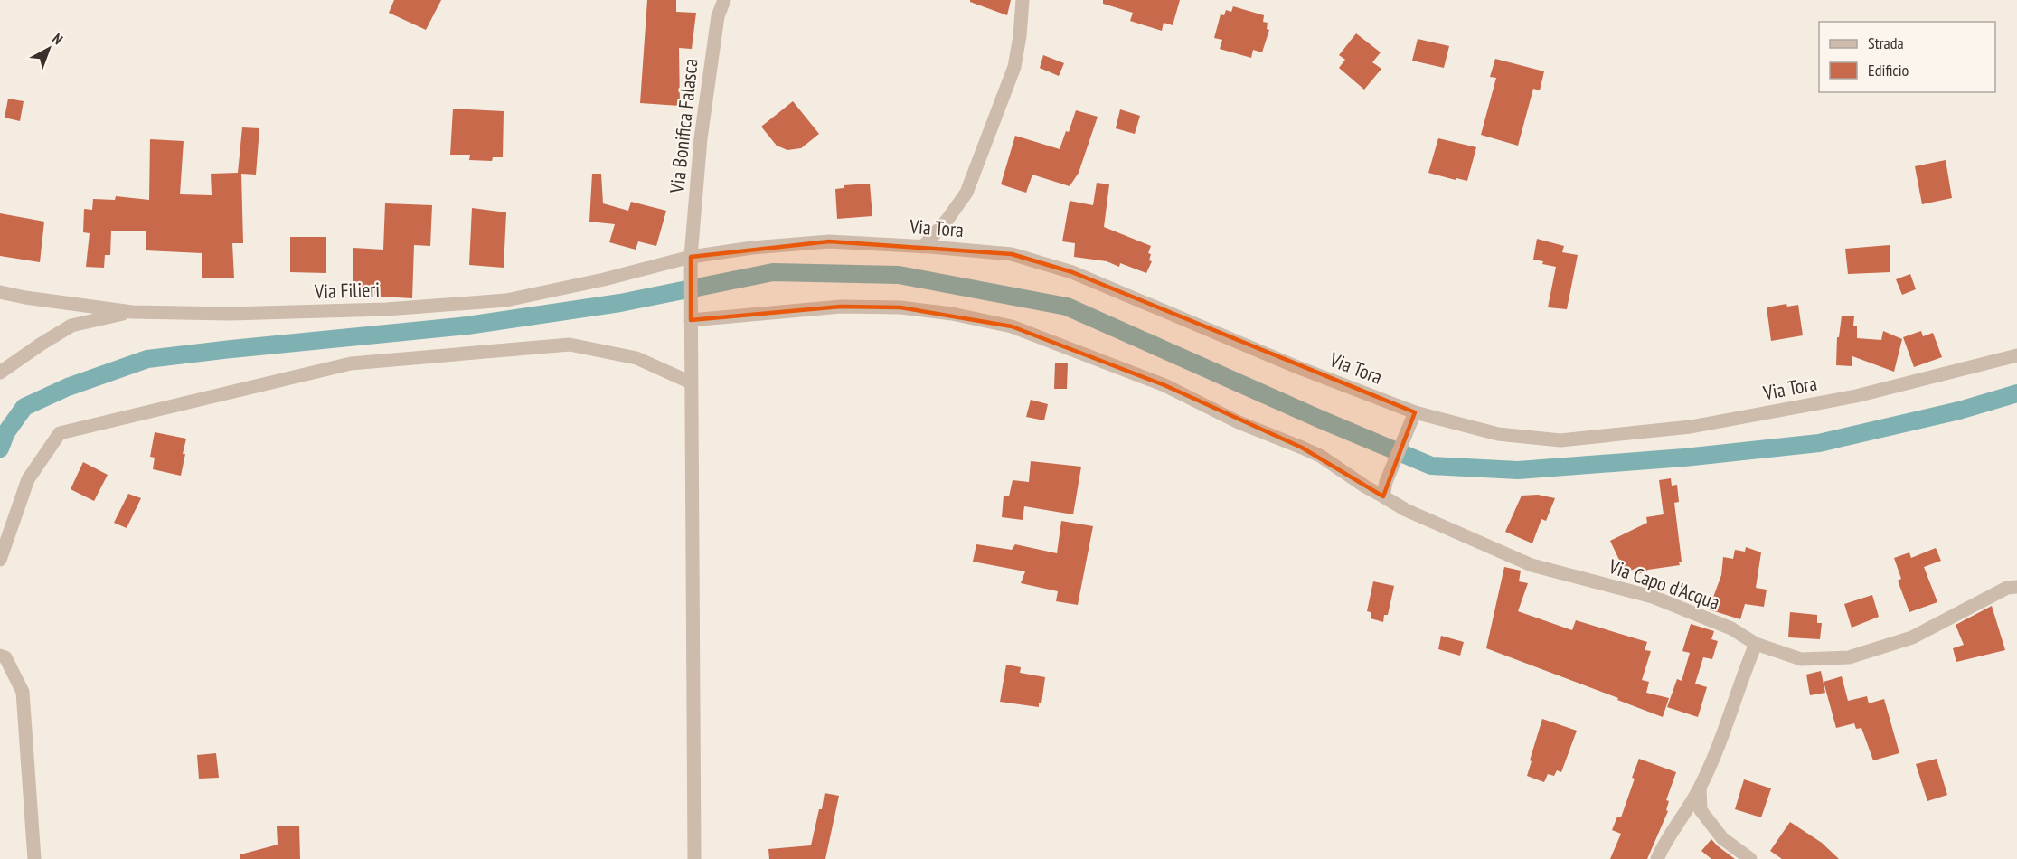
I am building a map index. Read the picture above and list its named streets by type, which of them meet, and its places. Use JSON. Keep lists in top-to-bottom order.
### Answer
{
  "streets": {
    "street": [
      "Via Bonifica Falasca",
      "Via Tora",
      "Via Filieri",
      "Via Capo d'Acqua"
    ]
  },
  "crossings": [
    ["Via Bonifica Falasca", "Via Tora"],
    ["Via Bonifica Falasca", "Via Filieri"],
    ["Via Bonifica Falasca", "Via Capo d'Acqua"],
    ["Via Tora", "Via Filieri"]
  ],
  "legend": ["Strada", "Edificio"],
  "north": "top right"
}
